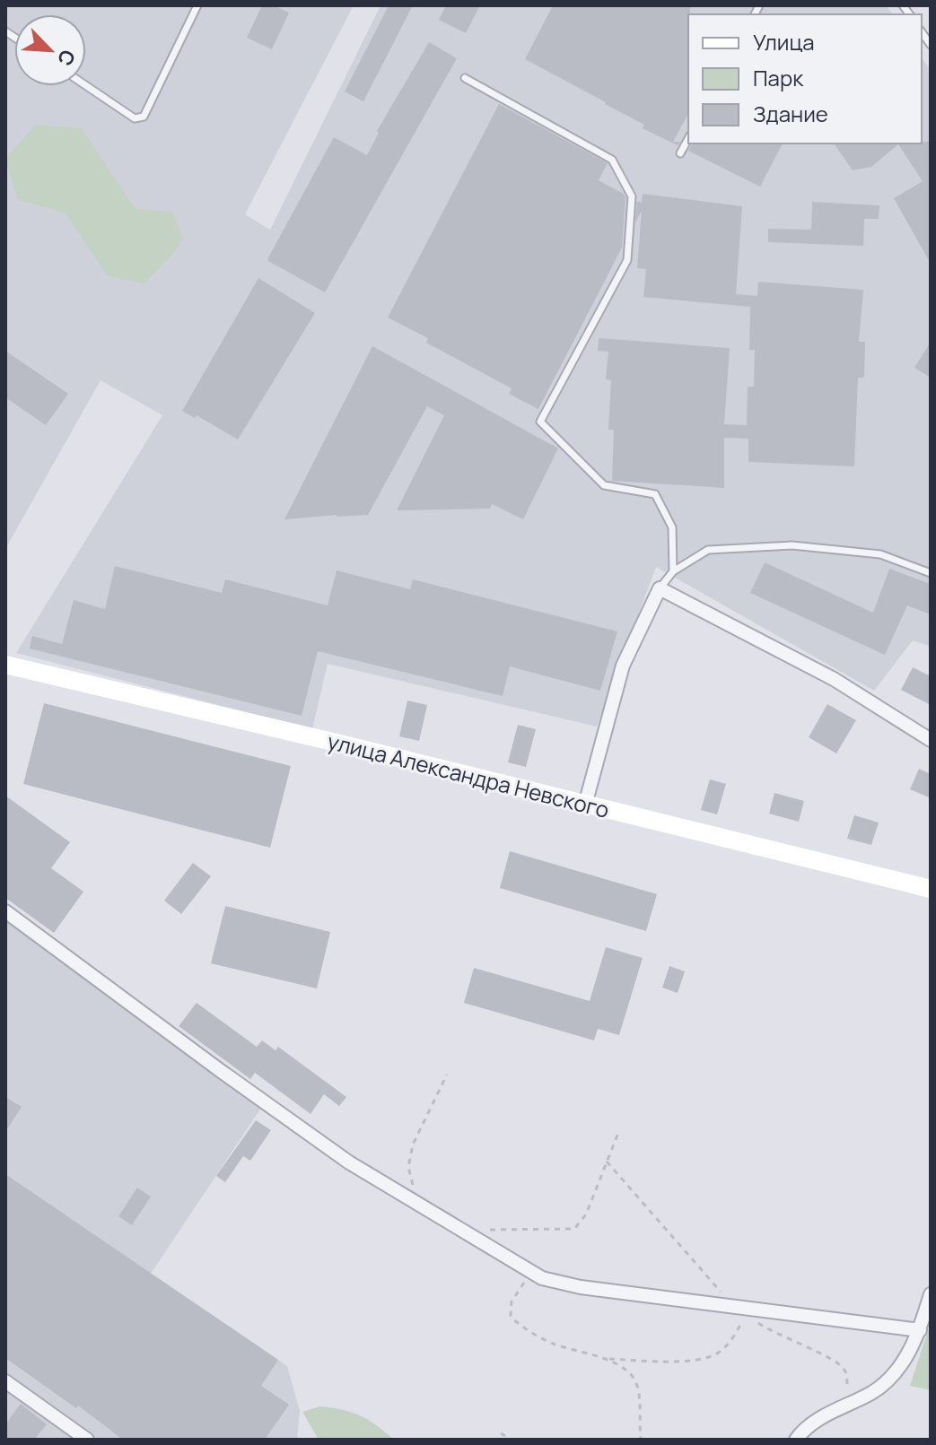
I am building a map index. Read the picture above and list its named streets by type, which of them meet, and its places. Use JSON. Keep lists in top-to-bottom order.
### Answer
{
  "streets": {
    "street": ["улица Александра Невского"]
  },
  "legend": ["Улица", "Парк", "Здание"],
  "north": "bottom right"
}
